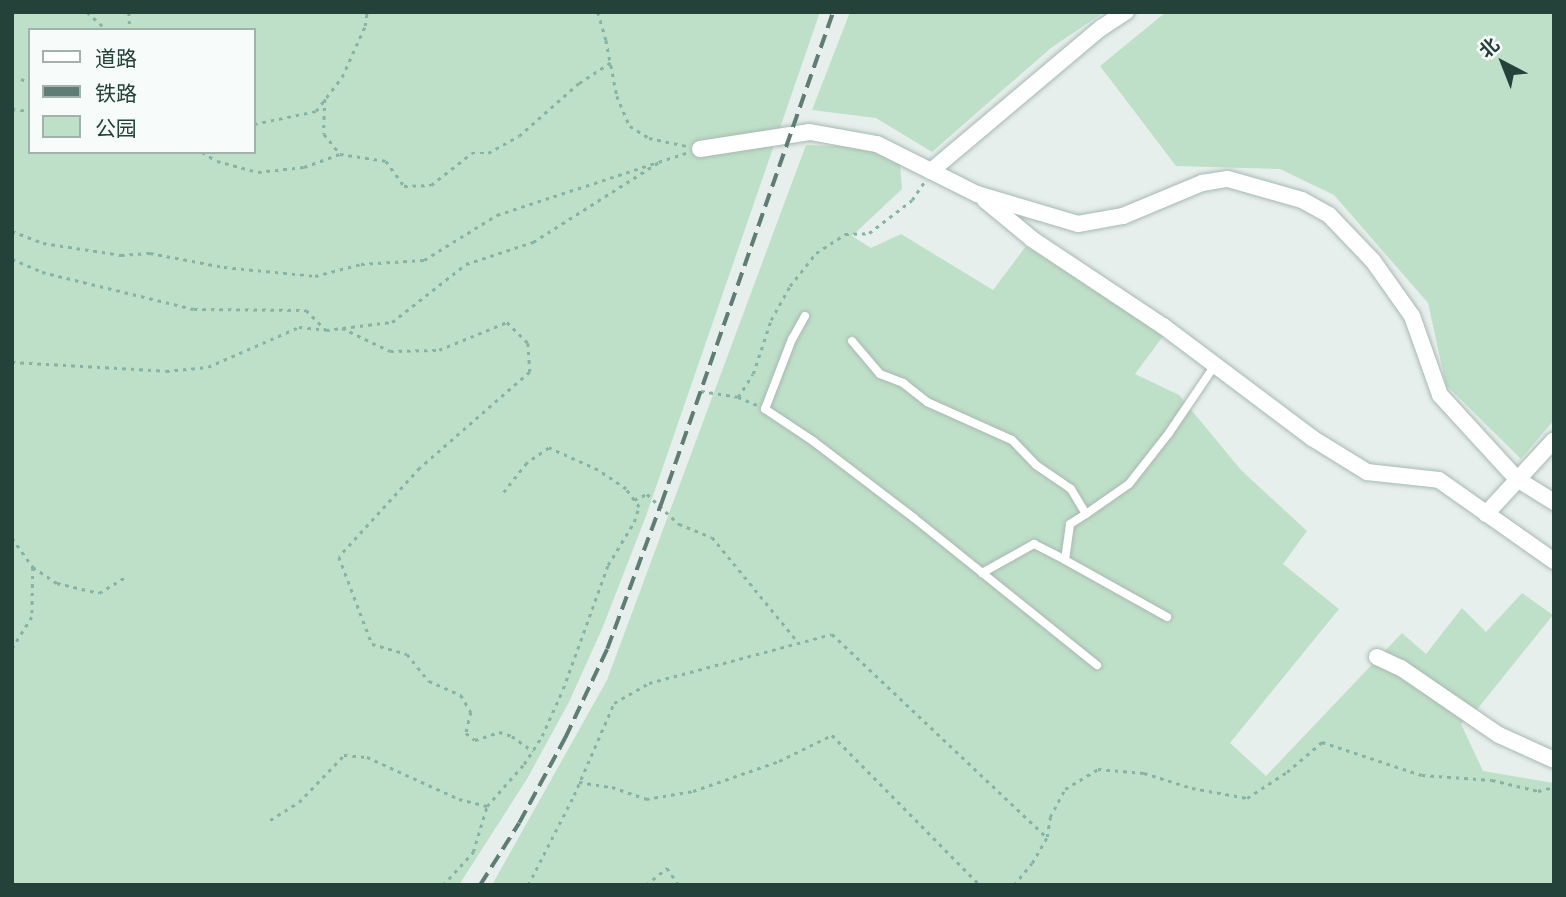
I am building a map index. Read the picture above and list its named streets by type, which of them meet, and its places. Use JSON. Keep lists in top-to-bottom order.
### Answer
{
  "legend": ["道路", "铁路", "公园"],
  "north": "top left"
}
